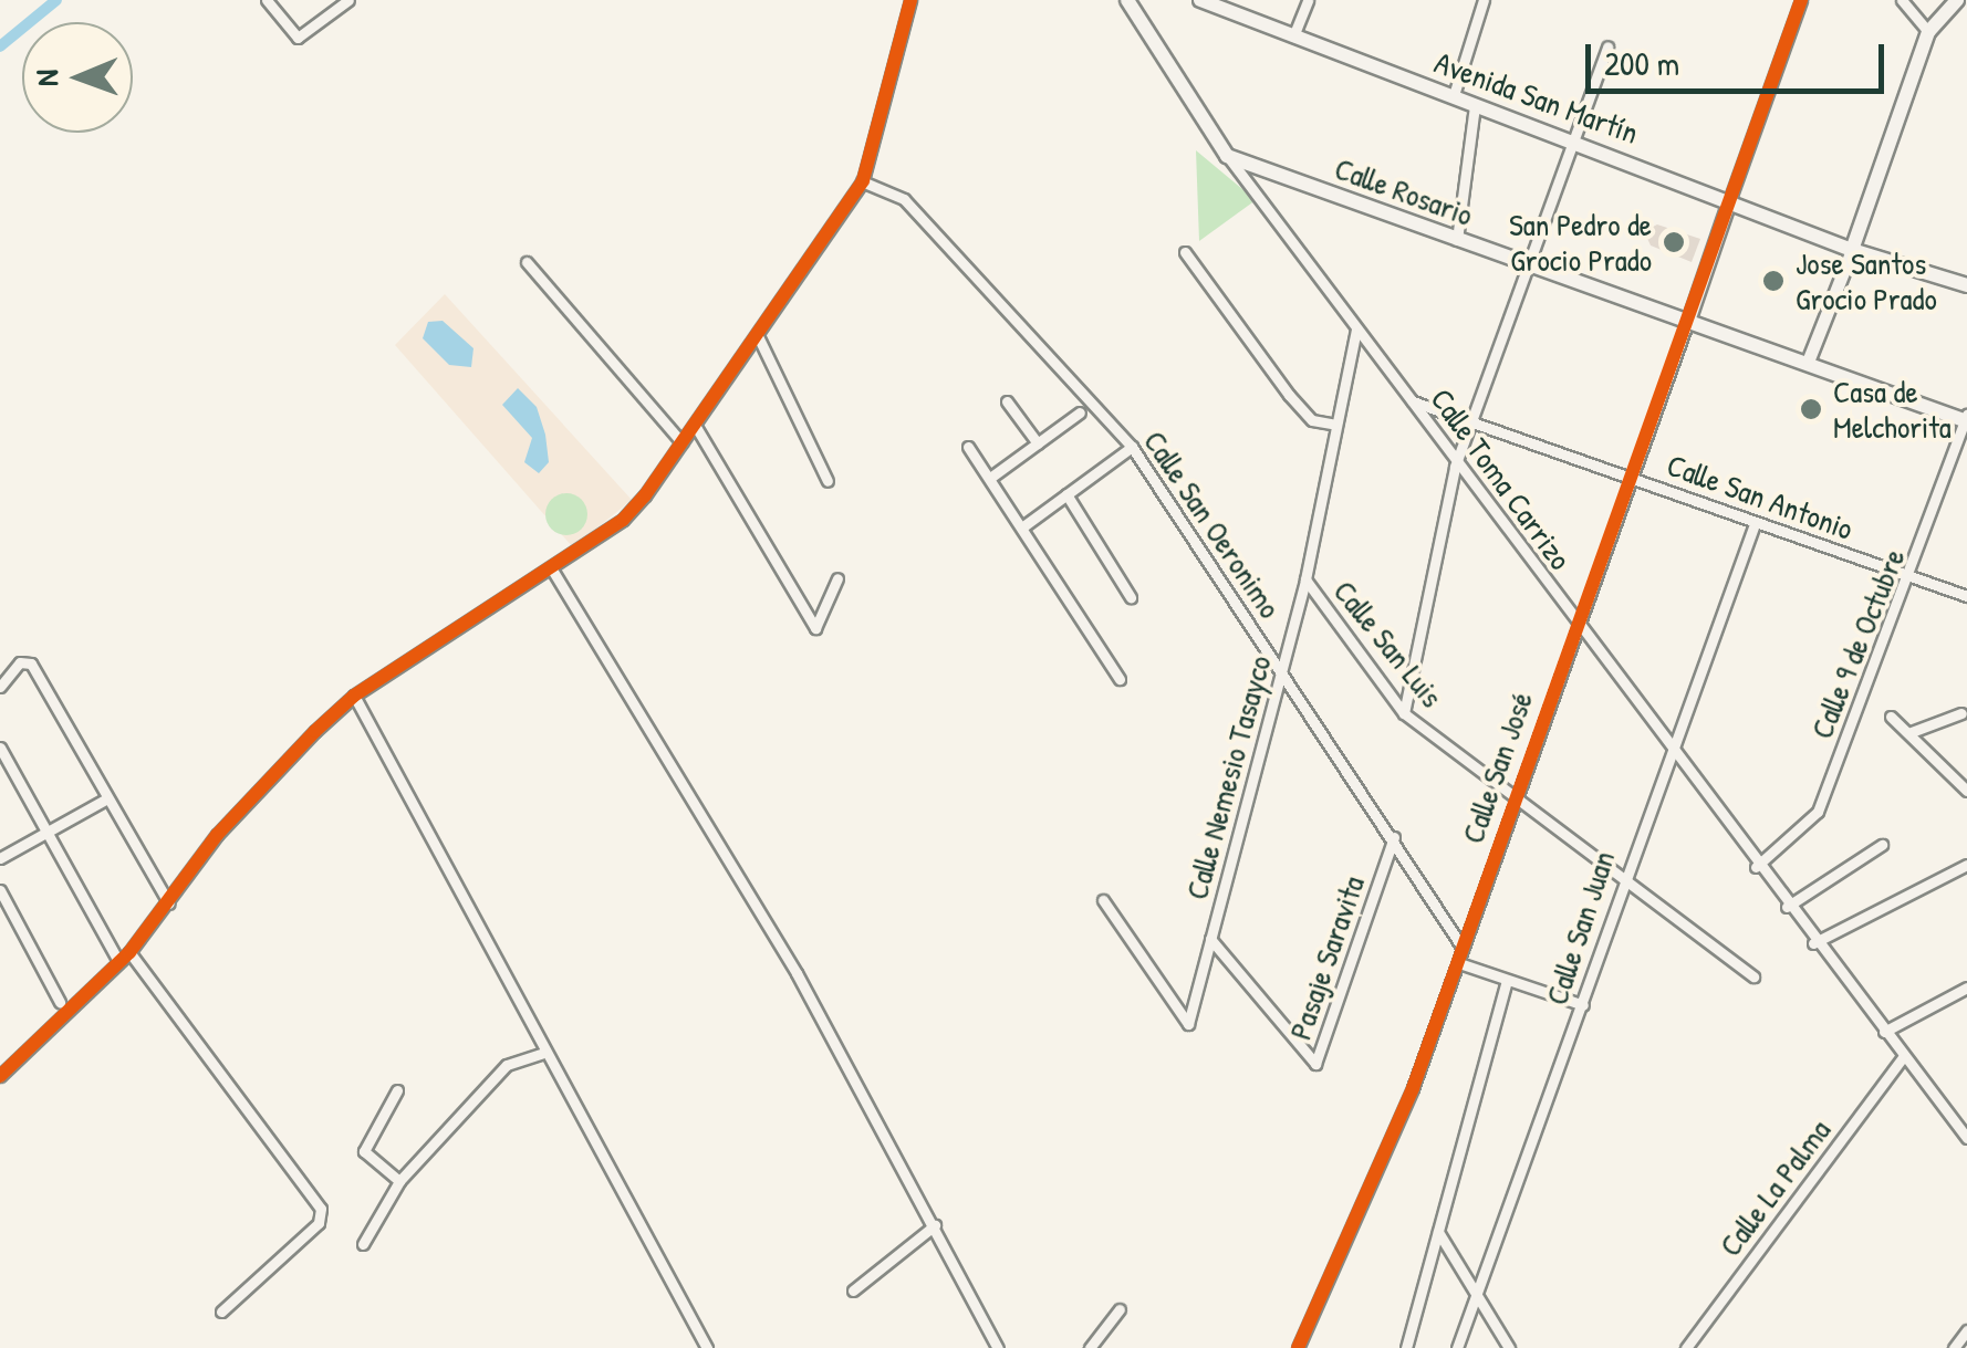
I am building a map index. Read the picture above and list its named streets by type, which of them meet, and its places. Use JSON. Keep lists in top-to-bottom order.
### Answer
{
  "streets": {
    "main road": ["Avenida San Martín", "Calle Rosario", "Calle Toma Carrizo"],
    "street": [
      "Calle San Antonio",
      "Calle San Oeronimo",
      "Calle San Luis",
      "Calle 9 de Octubre",
      "Calle San José",
      "Calle Nemesio Tasayco",
      "Calle San Juan",
      "Pasaje Saravita",
      "Calle La Palma"
    ]
  },
  "crossings": [
    ["Avenida San Martín", "Calle San José"],
    ["Calle Rosario", "Calle Toma Carrizo"],
    ["Calle Rosario", "Calle 9 de Octubre"],
    ["Calle Rosario", "Calle San José"],
    ["Calle Toma Carrizo", "Calle San Antonio"],
    ["Calle Toma Carrizo", "Calle 9 de Octubre"],
    ["Calle Toma Carrizo", "Calle San José"],
    ["Calle Toma Carrizo", "Calle Nemesio Tasayco"],
    ["Calle Toma Carrizo", "Calle San Juan"],
    ["Calle Toma Carrizo", "Calle La Palma"],
    ["Calle San Antonio", "Calle 9 de Octubre"],
    ["Calle San Antonio", "Calle San José"],
    ["Calle San Antonio", "Calle San Juan"],
    ["Calle San Oeronimo", "Calle San José"],
    ["Calle San Oeronimo", "Calle Nemesio Tasayco"],
    ["Calle San Oeronimo", "Pasaje Saravita"],
    ["Calle San Luis", "Calle San José"],
    ["Calle San Luis", "Calle Nemesio Tasayco"],
    ["Calle San Luis", "Calle San Juan"],
    ["Calle Nemesio Tasayco", "Pasaje Saravita"]
  ],
  "places": ["San Pedro de Grocio Prado", "Jose Santos Grocio Prado", "Casa de Melchorita"],
  "scale_bar": "200 m",
  "north": "left"
}
